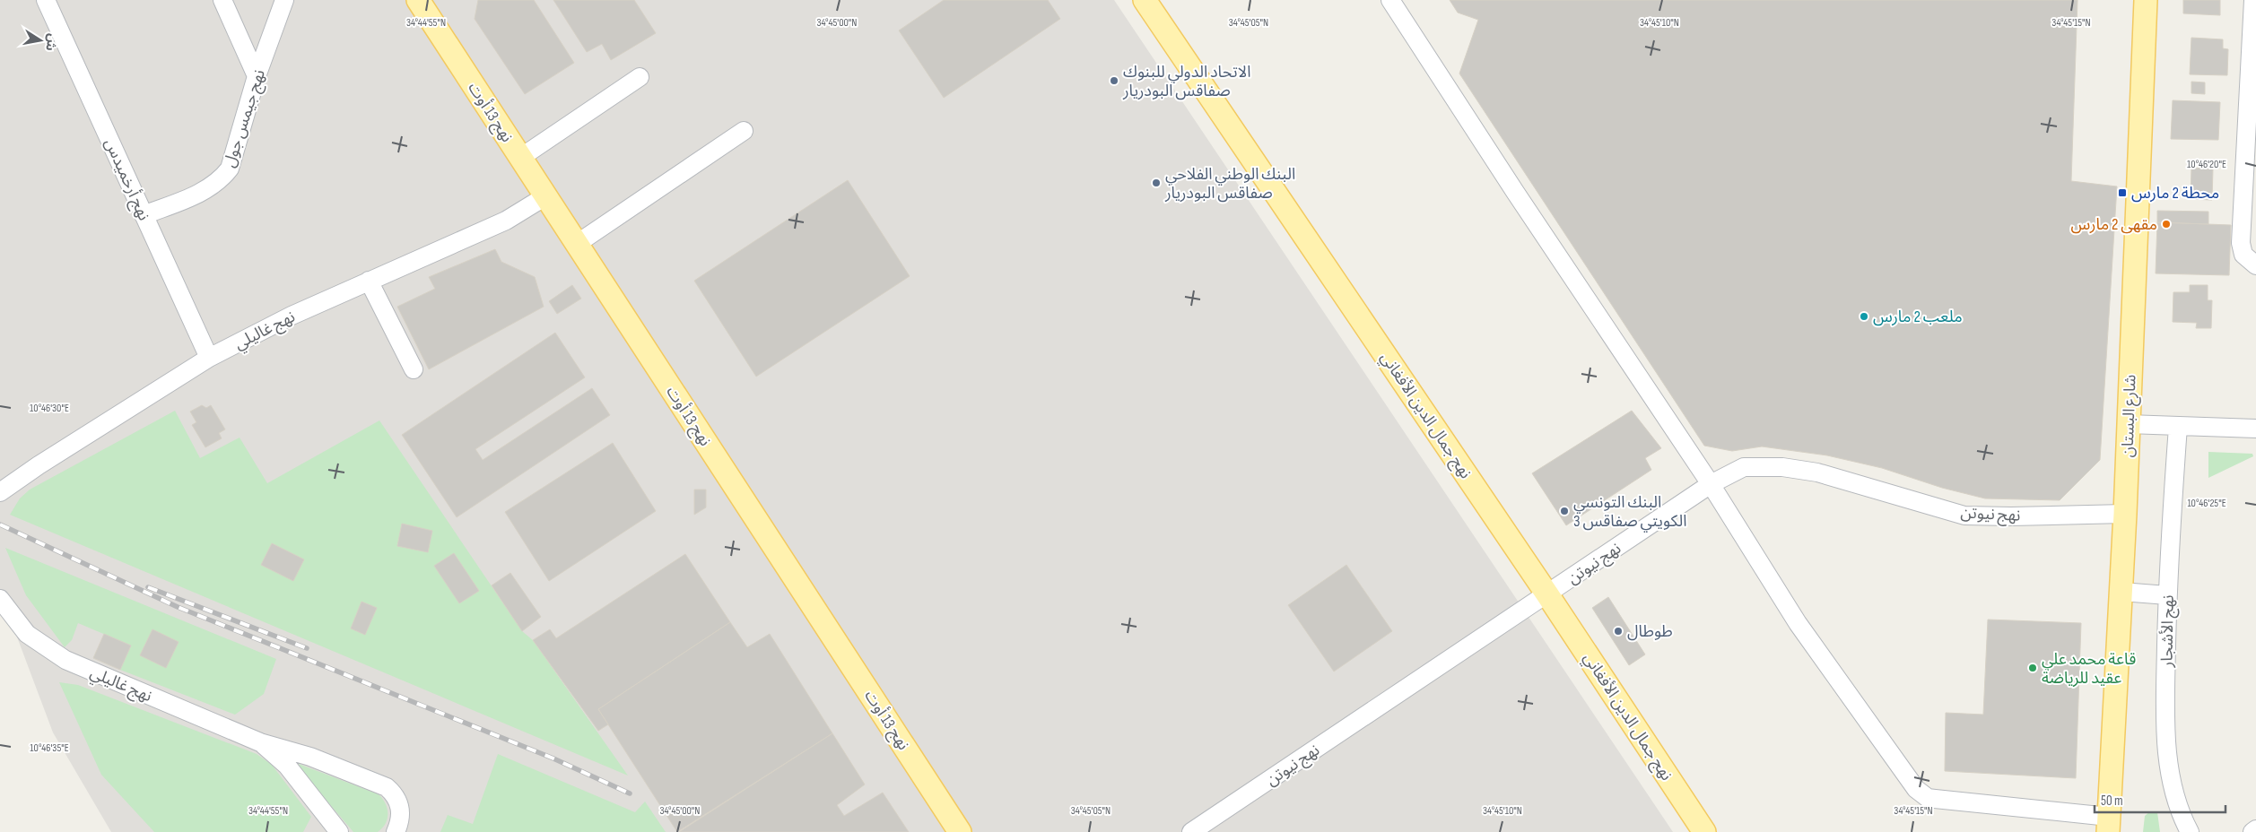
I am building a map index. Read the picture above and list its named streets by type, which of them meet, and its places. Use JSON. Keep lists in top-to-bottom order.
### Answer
{
  "streets": {
    "main road": ["نهج 13 أوت", "نهج جمال الدين الأفغاني", "شارع البستان"],
    "street": [
      "نهج جيمس جول",
      "نهج أرخميدس",
      "نهج غاليلي",
      "نهج نيوتن",
      "نهج الأشجار"
    ]
  },
  "crossings": [
    ["نهج 13 أوت", "نهج غاليلي"],
    ["نهج جيمس جول", "نهج أرخميدس"],
    ["نهج أرخميدس", "نهج غاليلي"],
    ["نهج جمال الدين الأفغاني", "نهج نيوتن"],
    ["شارع البستان", "نهج نيوتن"]
  ],
  "places": {
    "other": [
      "الاتحاد الدولي للبنوك صفاقس البودريار",
      "البنك الوطني الفلاحي صفاقس البودريار",
      "مقهى 2 مارس",
      "ملعب 2 مارس",
      "البنك التونسي الكويتي صفاقس 3",
      "طوطال",
      "قاعة محمد علي عقيد للرياضة"
    ],
    "transit": ["محطة 2 مارس"]
  },
  "scale_bar": "50 m",
  "north": "right",
  "coordinates": [
    "34°44'55\"N",
    "34°45'00\"N",
    "34°45'05\"N",
    "34°45'10\"N",
    "34°45'15\"N",
    "10°46'20\"E",
    "10°46'30\"E",
    "10°46'25\"E",
    "10°46'35\"E"
  ]
}
